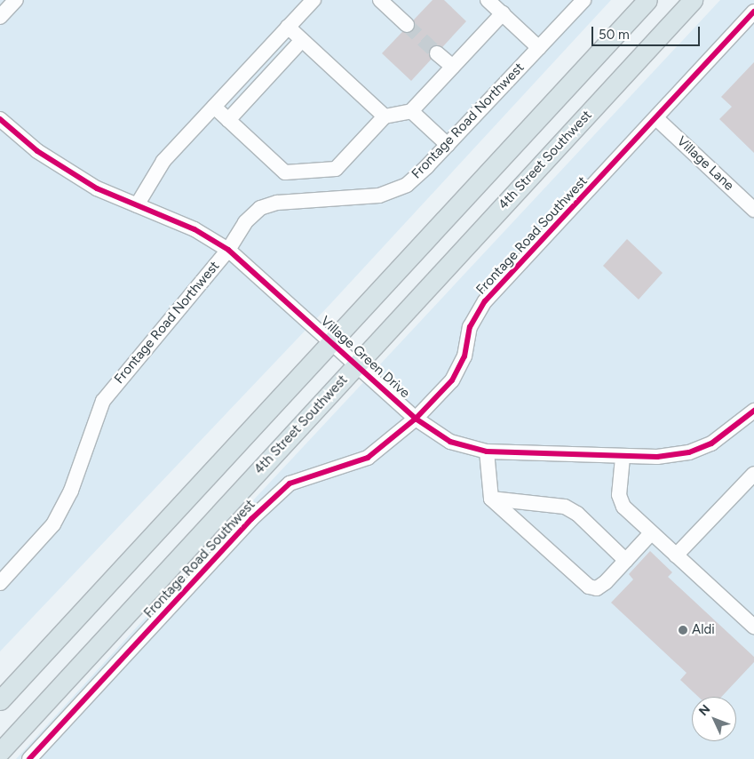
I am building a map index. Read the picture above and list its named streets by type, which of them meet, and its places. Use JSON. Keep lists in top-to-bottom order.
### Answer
{
  "streets": {
    "main road": ["4th Street Southwest"],
    "street": [
      "Frontage Road Northwest",
      "Village Lane",
      "Frontage Road Southwest",
      "Village Green Drive"
    ]
  },
  "crossings": [
    ["Frontage Road Northwest", "Village Green Drive"],
    ["4th Street Southwest", "Village Green Drive"],
    ["Village Lane", "Frontage Road Southwest"],
    ["Frontage Road Southwest", "Village Green Drive"]
  ],
  "places": ["Aldi"],
  "scale_bar": "50 m",
  "north": "top left"
}
